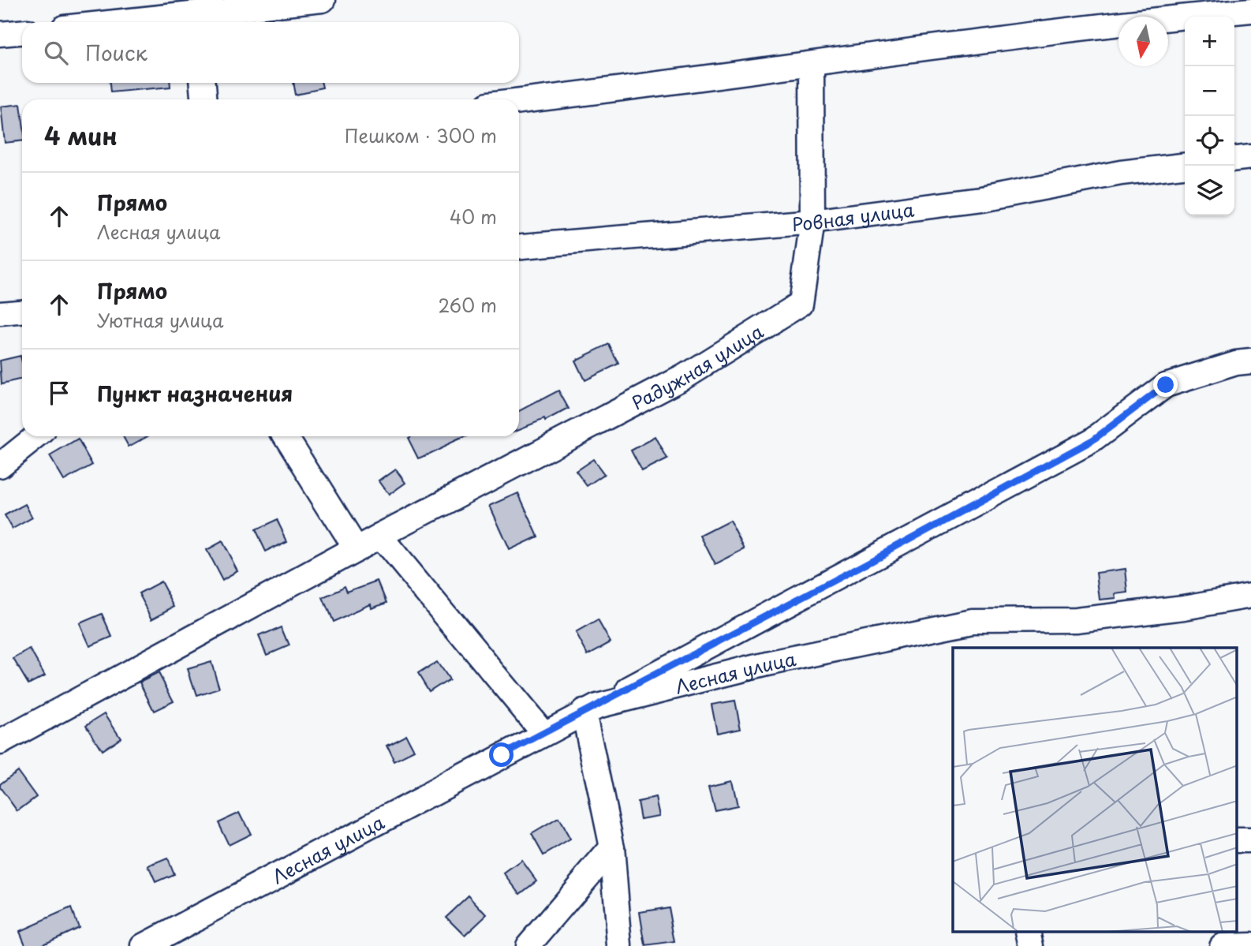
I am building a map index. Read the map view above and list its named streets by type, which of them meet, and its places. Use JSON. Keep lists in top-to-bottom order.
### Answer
{
  "streets": {
    "street": ["Ровная улица", "Радужная улица", "Лесная улица"]
  },
  "crossings": [
    ["Ровная улица", "Радужная улица"]
  ],
  "north": "bottom",
  "page": {
    "map_buttons": ["+", "−"],
    "search": "Поиск",
    "heading": ["4 мин", "Пешком · 300 m"],
    "list": [
      ["Прямо", "Лесная улица", "40 m"],
      ["Прямо", "Уютная улица", "260 m"],
      "Пункт назначения"
    ]
  }
}
